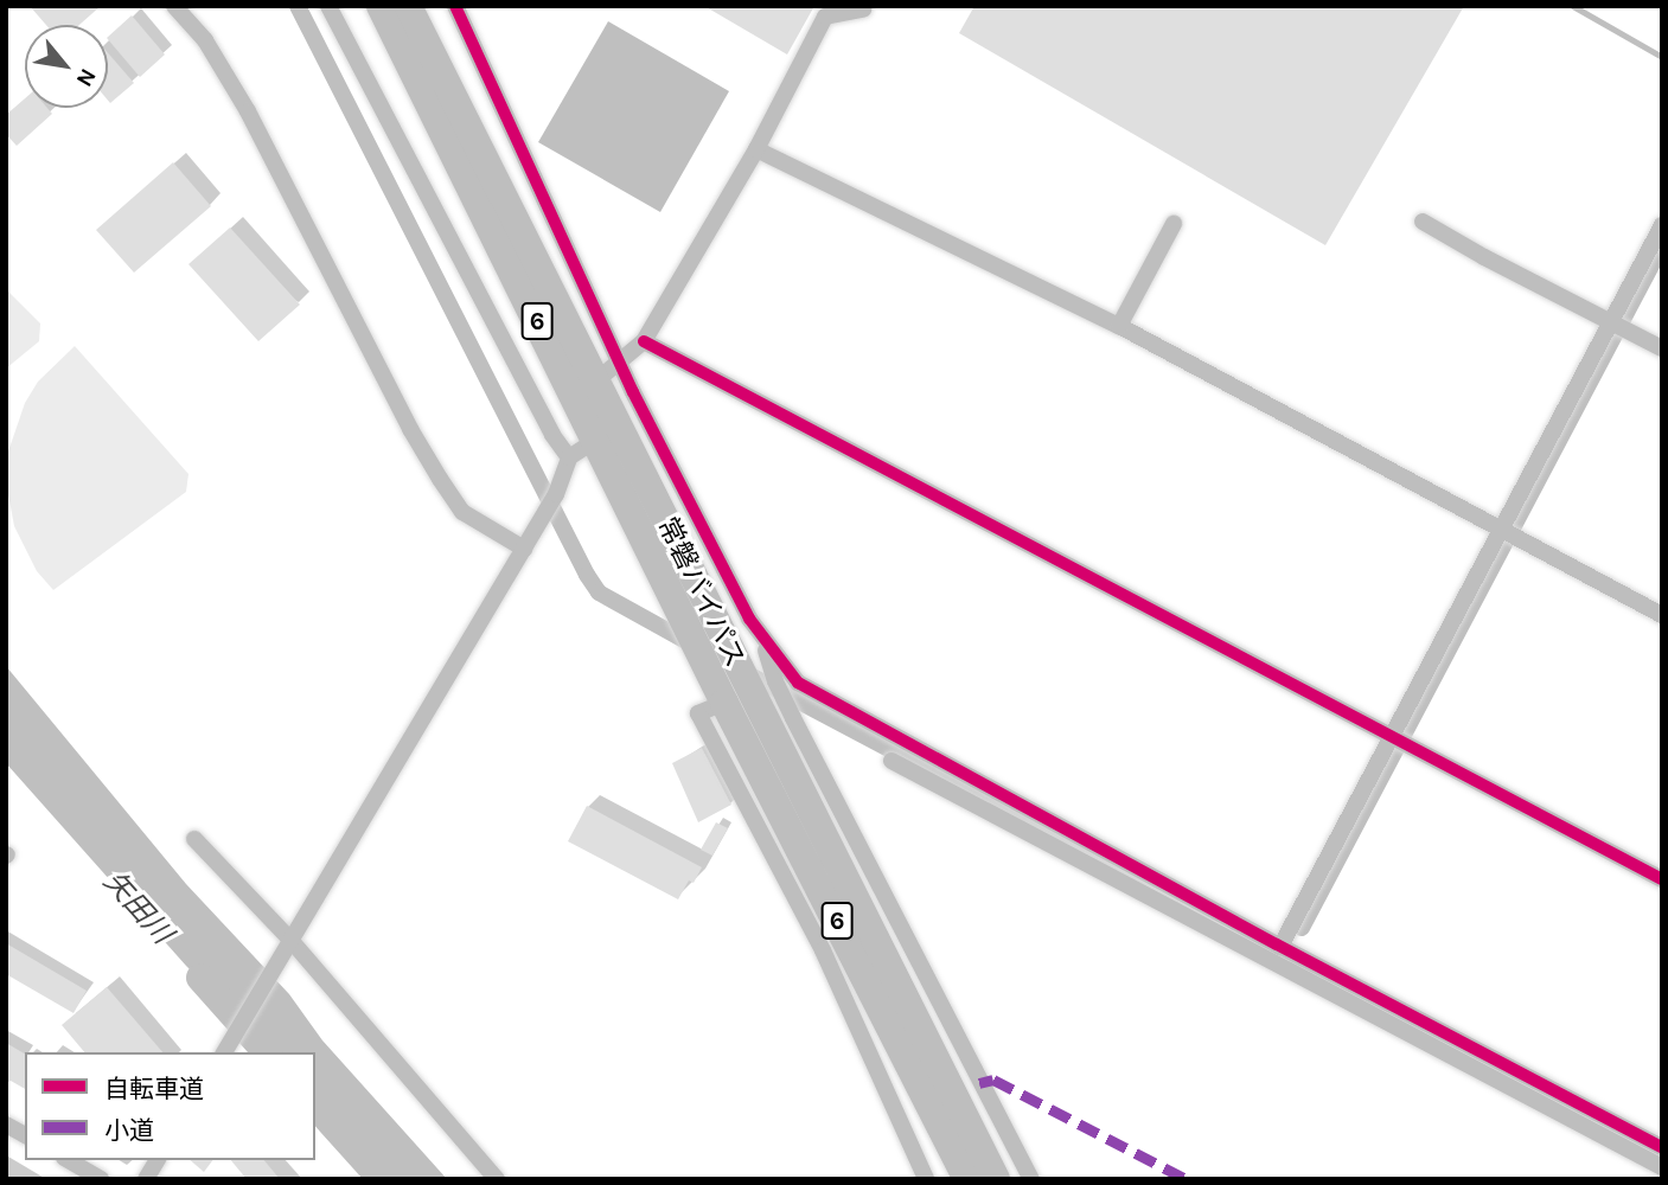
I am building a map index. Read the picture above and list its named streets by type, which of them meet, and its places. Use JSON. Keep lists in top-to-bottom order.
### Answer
{
  "streets": {
    "highway": ["6", "常磐バイパス"]
  },
  "water": ["矢田川"],
  "legend": ["自転車道", "小道"],
  "north": "bottom right"
}
